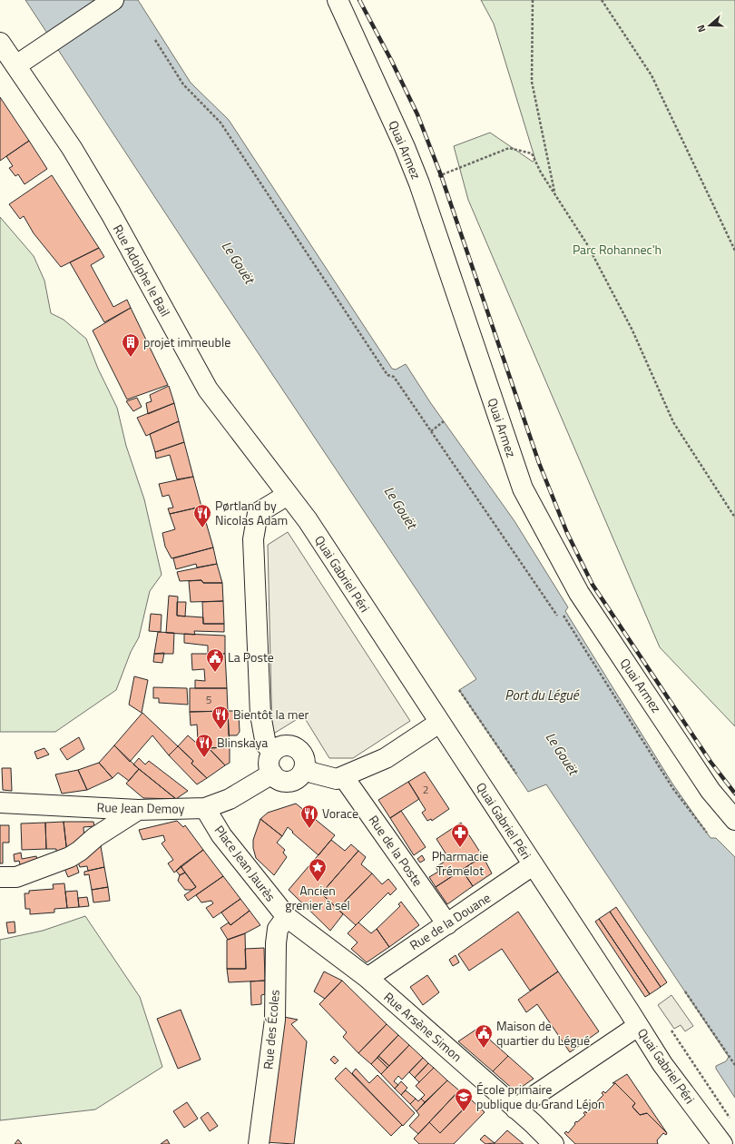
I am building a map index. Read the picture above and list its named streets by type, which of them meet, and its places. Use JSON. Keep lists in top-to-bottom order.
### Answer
{
  "streets": {
    "street": [
      "Quai Armez",
      "Rue Adolphe le Bail",
      "Quai Gabriel Péri",
      "Rue Jean Demoy",
      "Rue de la Poste",
      "Place Jean Jaurès",
      "Rue de la Douane",
      "Rue Arsène Simon",
      "Rue des Écoles"
    ]
  },
  "crossings": [
    ["Rue Adolphe le Bail", "Quai Gabriel Péri"],
    ["Quai Gabriel Péri", "Rue de la Douane"],
    ["Rue Jean Demoy", "Place Jean Jaurès"],
    ["Rue de la Poste", "Rue de la Douane"],
    ["Place Jean Jaurès", "Rue Arsène Simon"],
    ["Place Jean Jaurès", "Rue des Écoles"],
    ["Rue de la Douane", "Rue Arsène Simon"],
    ["Rue Arsène Simon", "Rue des Écoles"]
  ],
  "water": ["Le Gouët", "Port du Légué"],
  "parks": ["Parc Rohannec'h"],
  "places": {
    "building": ["projet immeuble"],
    "restaurant": [
      "Pørtland by Nicolas Adam",
      "Bientôt la mer",
      "Blinskaya",
      "Vorace"
    ],
    "public building": ["La Poste", "Maison de quartier du Légué"],
    "pharmacy": ["Pharmacie Trémelot"],
    "place": ["Ancien grenier à sel"],
    "school or university": ["École primaire publique du Grand Léjon"]
  },
  "house_numbers": ["5", "2"],
  "north": "left"
}
